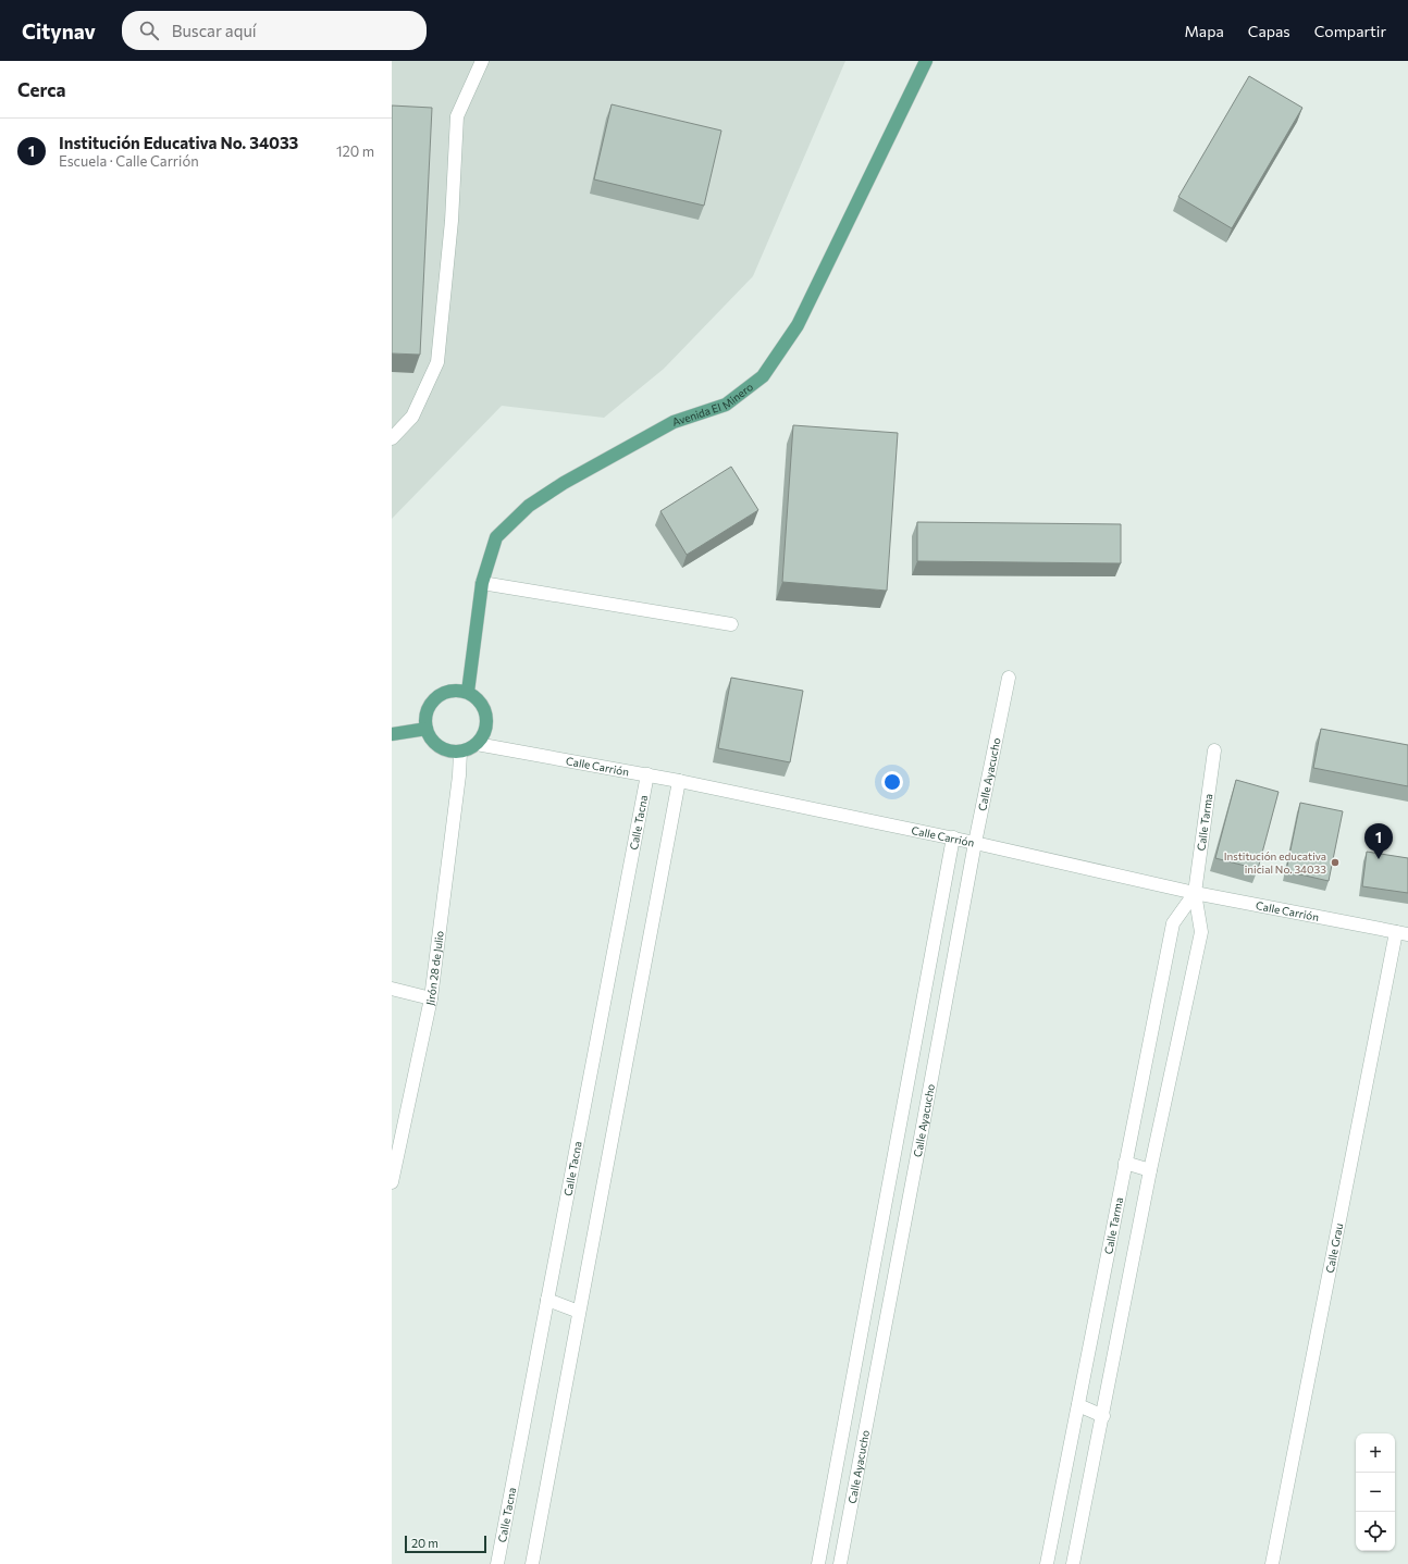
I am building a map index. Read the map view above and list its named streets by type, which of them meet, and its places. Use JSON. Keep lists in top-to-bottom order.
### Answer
{
  "streets": {
    "main road": ["Avenida El Minero"],
    "street": [
      "Calle Carrión",
      "Calle Ayacucho",
      "Calle Tarma",
      "Calle Tacna",
      "Jirón 28 de Julio",
      "Calle Grau"
    ]
  },
  "crossings": [
    ["Avenida El Minero", "Calle Carrión"],
    ["Avenida El Minero", "Jirón 28 de Julio"],
    ["Calle Carrión", "Calle Ayacucho"],
    ["Calle Carrión", "Calle Tarma"],
    ["Calle Carrión", "Calle Tacna"],
    ["Calle Carrión", "Jirón 28 de Julio"],
    ["Calle Carrión", "Calle Grau"]
  ],
  "places": ["Institución educativa inicial No. 34033"],
  "scale_bar": "20 m",
  "page": {
    "header": "Citynav",
    "search": "Buscar aquí",
    "nav": ["Mapa", "Capas", "Compartir"],
    "heading": "Cerca",
    "list": [
      {
        "mark": "1",
        "name": "Institución Educativa No. 34033",
        "note": "Escuela · Calle Carrión",
        "value": "120 m"
      }
    ],
    "pins": "1",
    "map_buttons": ["+", "−"],
    "scale": "20 m"
  }
}
